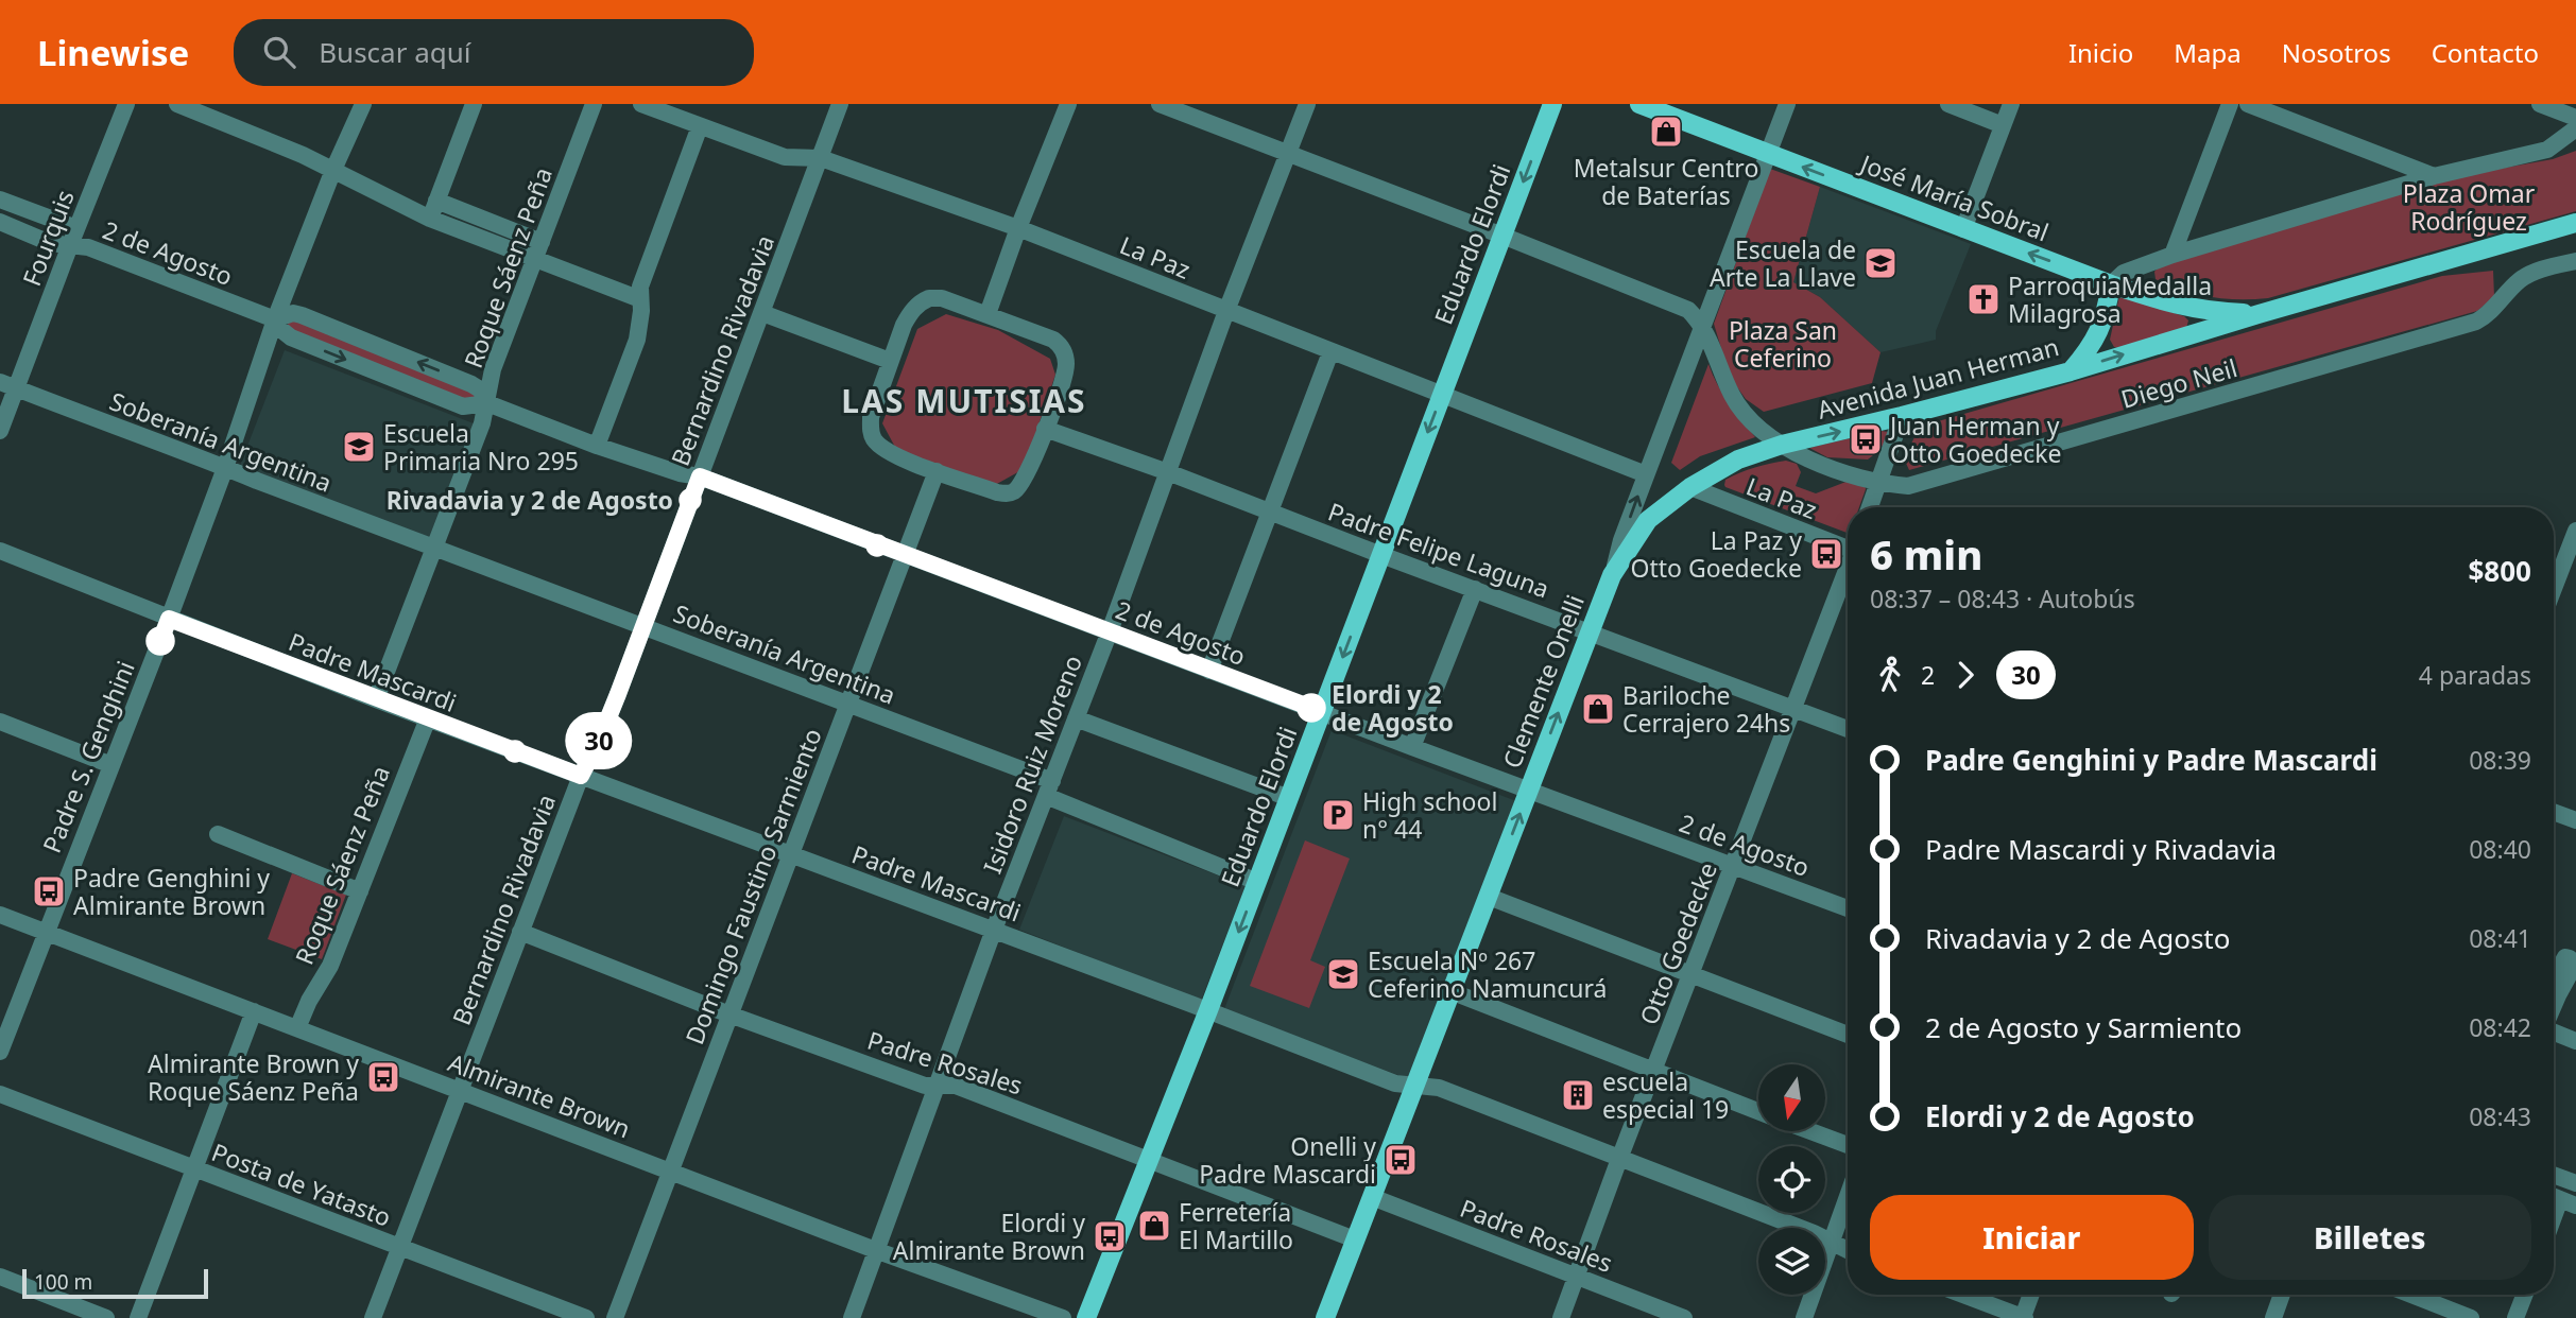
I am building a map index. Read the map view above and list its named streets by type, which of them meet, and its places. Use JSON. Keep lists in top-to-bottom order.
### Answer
{
  "streets": {
    "main road": [
      "José María Sobral",
      "Eduardo Elordi",
      "Avenida Juan Herman",
      "Clemente Onelli"
    ],
    "street": [
      "Fourquis",
      "2 de Agosto",
      "La Paz",
      "Roque Sáenz Peña",
      "Bernardino Rivadavia",
      "Diego Neil",
      "Soberanía Argentina",
      "Padre Felipe Laguna",
      "Padre Mascardi",
      "Padre S. Genghini",
      "Isidoro Ruiz Moreno",
      "Domingo Faustino Sarmiento",
      "Otto Goedecke",
      "Padre Rosales",
      "Almirante Brown",
      "Posta de Yatasto"
    ]
  },
  "crossings": [
    ["José María Sobral", "Avenida Juan Herman"],
    ["José María Sobral", "Clemente Onelli"],
    ["Fourquis", "2 de Agosto"],
    ["Fourquis", "Soberanía Argentina"],
    ["Eduardo Elordi", "2 de Agosto"],
    ["Eduardo Elordi", "La Paz"],
    ["Eduardo Elordi", "Soberanía Argentina"],
    ["Eduardo Elordi", "Padre Felipe Laguna"],
    ["Eduardo Elordi", "Padre Mascardi"],
    ["Eduardo Elordi", "Padre Rosales"],
    ["2 de Agosto", "Roque Sáenz Peña"],
    ["2 de Agosto", "Bernardino Rivadavia"],
    ["2 de Agosto", "Clemente Onelli"],
    ["2 de Agosto", "Padre S. Genghini"],
    ["2 de Agosto", "Isidoro Ruiz Moreno"],
    ["2 de Agosto", "Domingo Faustino Sarmiento"],
    ["2 de Agosto", "Otto Goedecke"],
    ["La Paz", "Bernardino Rivadavia"],
    ["La Paz", "Avenida Juan Herman"],
    ["La Paz", "Clemente Onelli"],
    ["La Paz", "Isidoro Ruiz Moreno"],
    ["Roque Sáenz Peña", "Soberanía Argentina"],
    ["Roque Sáenz Peña", "Padre Mascardi"],
    ["Roque Sáenz Peña", "Almirante Brown"],
    ["Bernardino Rivadavia", "Soberanía Argentina"],
    ["Bernardino Rivadavia", "Padre Mascardi"],
    ["Bernardino Rivadavia", "Padre Rosales"],
    ["Bernardino Rivadavia", "Almirante Brown"],
    ["Bernardino Rivadavia", "Posta de Yatasto"],
    ["Avenida Juan Herman", "Diego Neil"],
    ["Avenida Juan Herman", "Clemente Onelli"],
    ["Diego Neil", "Clemente Onelli"],
    ["Soberanía Argentina", "Padre S. Genghini"],
    ["Soberanía Argentina", "Isidoro Ruiz Moreno"],
    ["Soberanía Argentina", "Domingo Faustino Sarmiento"],
    ["Padre Felipe Laguna", "Clemente Onelli"],
    ["Padre Felipe Laguna", "Isidoro Ruiz Moreno"],
    ["Padre Felipe Laguna", "Domingo Faustino Sarmiento"],
    ["Padre Felipe Laguna", "Otto Goedecke"],
    ["Padre Mascardi", "Clemente Onelli"],
    ["Padre Mascardi", "Padre S. Genghini"],
    ["Padre Mascardi", "Isidoro Ruiz Moreno"],
    ["Padre Mascardi", "Domingo Faustino Sarmiento"],
    ["Padre Mascardi", "Otto Goedecke"],
    ["Clemente Onelli", "Padre Rosales"],
    ["Padre S. Genghini", "Almirante Brown"],
    ["Isidoro Ruiz Moreno", "Padre Rosales"],
    ["Isidoro Ruiz Moreno", "Almirante Brown"],
    ["Domingo Faustino Sarmiento", "Padre Rosales"],
    ["Domingo Faustino Sarmiento", "Almirante Brown"],
    ["Otto Goedecke", "Padre Rosales"]
  ],
  "one_way": ["José María Sobral", "Eduardo Elordi"],
  "districts": ["LAS MUTISIAS"],
  "parks": ["Plaza Omar Rodríguez", "Plaza San Ceferino"],
  "places": {
    "shop": ["Metalsur Centro de Baterías", "Bariloche Cerrajero 24hs", "Ferretería El Martillo"],
    "school or university": ["Escuela de Arte La Llave", "Escuela Primaria Nro 295", "Escuela Nº 267 Ceferino Namuncurá"],
    "church": ["ParroquiaMedalla Milagrosa"],
    "bus stop": [
      "Juan Herman y Otto Goedecke",
      "La Paz y Otto Goedecke",
      "Padre Genghini y Almirante Brown",
      "Almirante Brown y Roque Sáenz Peña",
      "Onelli y Padre Mascardi",
      "Elordi y Almirante Brown"
    ],
    "other": ["Rivadavia y 2 de Agosto", "Elordi y 2 de Agosto"],
    "parking": ["High school n° 44"],
    "building": ["escuela especial 19"]
  },
  "lines": ["bus line 30"],
  "scale_bar": "100 m",
  "north": "bottom",
  "page": {
    "header": "Linewise",
    "search": "Buscar aquí",
    "nav": [
      "Inicio",
      "Mapa",
      "Nosotros",
      "Contacto"
    ],
    "on_map": "30",
    "heading": ["6 min", "08:37 – 08:43 · Autobús", "$800"],
    "legs": ["2", "30", "4 paradas"],
    "list": [
      {
        "name": "Padre Genghini y Padre Mascardi",
        "value": "08:39"
      },
      {
        "name": "Padre Mascardi y Rivadavia",
        "value": "08:40"
      },
      {
        "name": "Rivadavia y 2 de Agosto",
        "value": "08:41"
      },
      {
        "name": "2 de Agosto y Sarmiento",
        "value": "08:42"
      },
      {
        "name": "Elordi y 2 de Agosto",
        "value": "08:43"
      }
    ],
    "buttons": ["Iniciar", "Billetes"],
    "scale": "100 m"
  }
}
